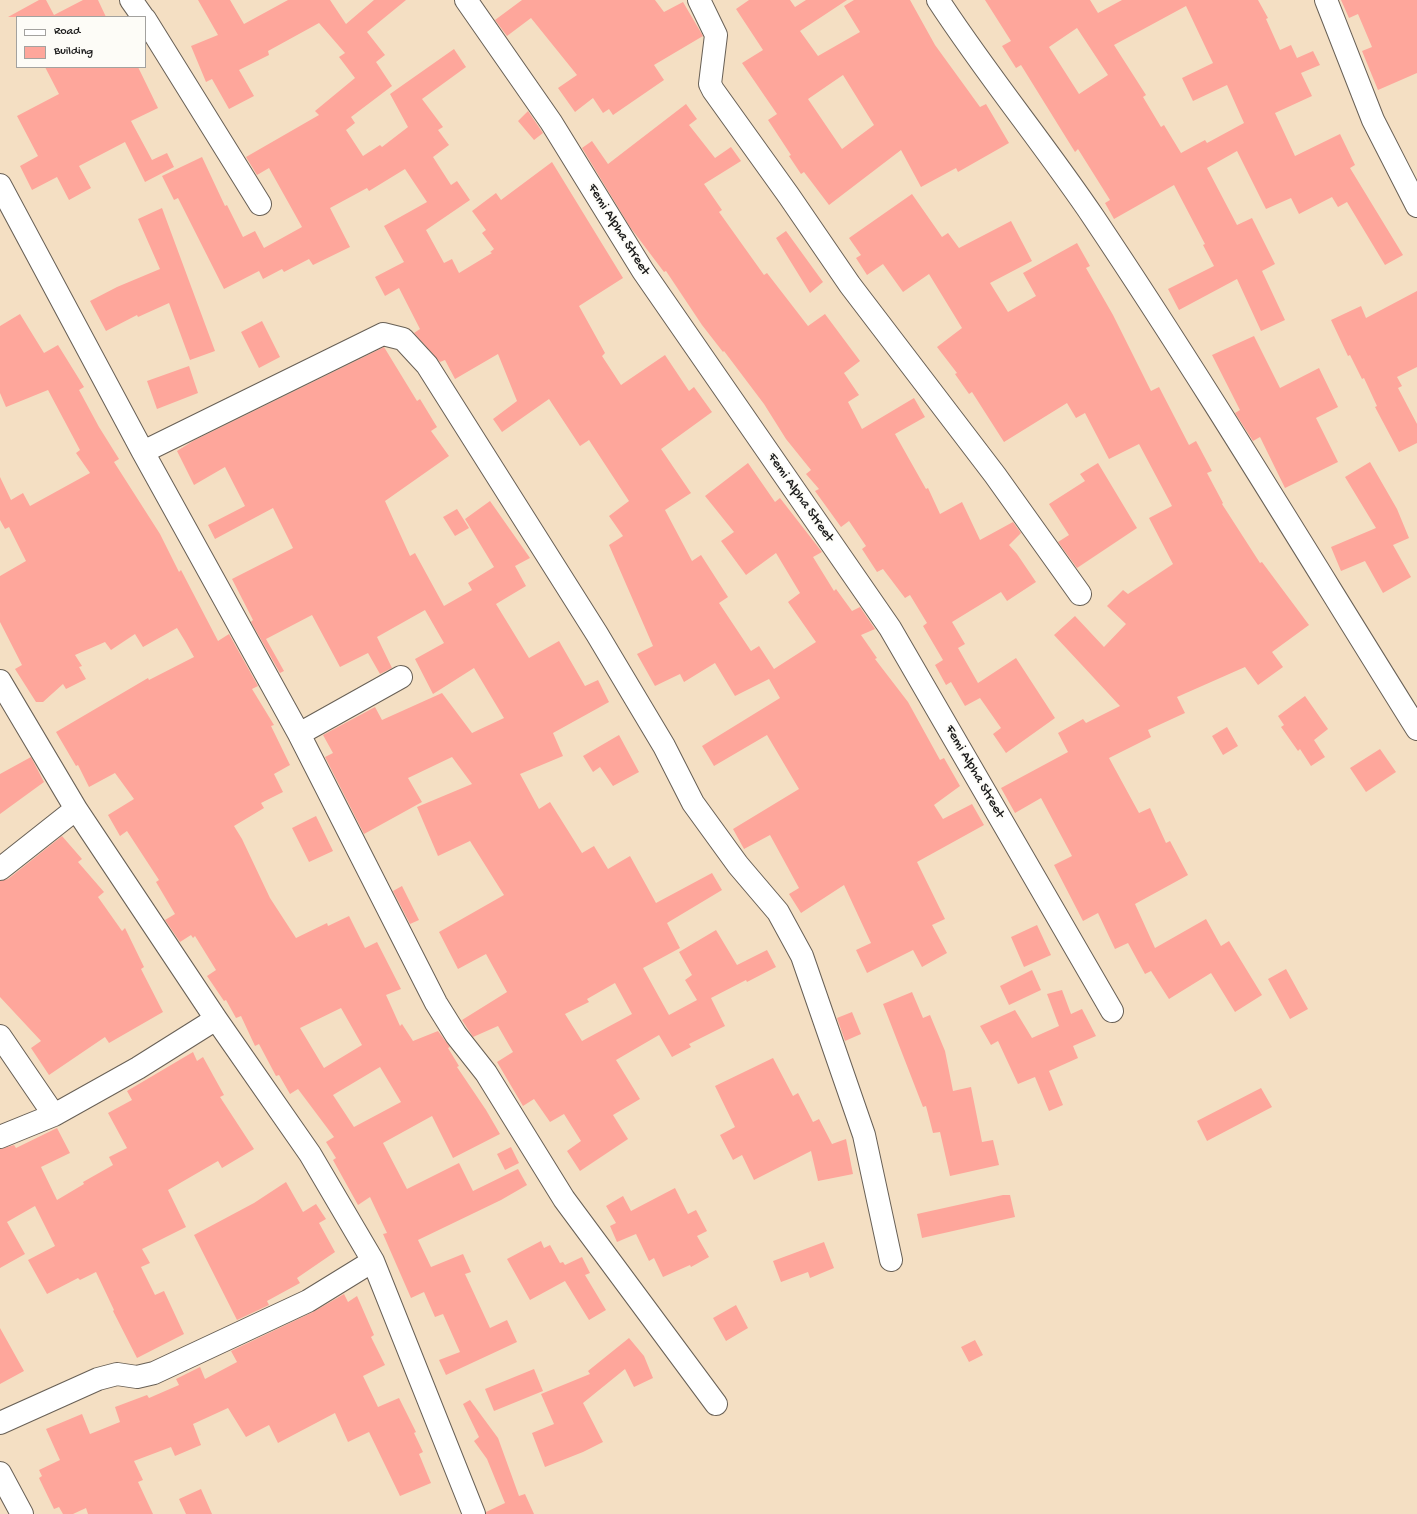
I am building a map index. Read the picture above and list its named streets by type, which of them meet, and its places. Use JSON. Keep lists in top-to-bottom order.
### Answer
{
  "streets": {
    "street": ["Femi Alpha Street"]
  },
  "legend": ["Road", "Building"]
}
